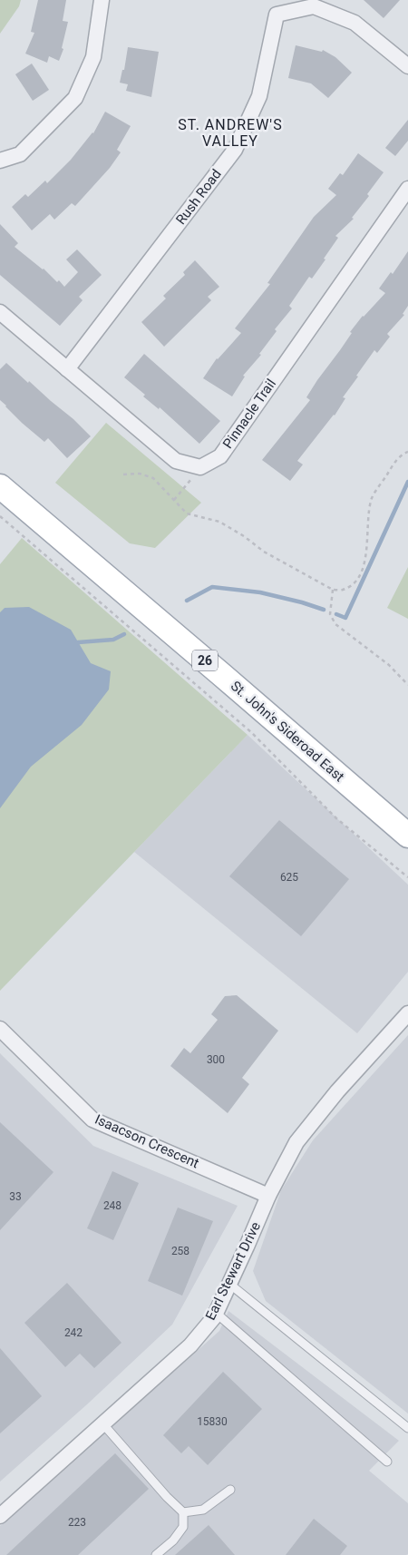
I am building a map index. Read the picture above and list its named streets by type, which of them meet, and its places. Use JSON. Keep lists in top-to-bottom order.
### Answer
{
  "streets": {
    "main road": ["26", "St. John's Sideroad East"],
    "street": [
      "Rush Road",
      "Pinnacle Trail",
      "Isaacson Crescent",
      "Earl Stewart Drive"
    ]
  },
  "crossings": [
    ["Isaacson Crescent", "Earl Stewart Drive"]
  ],
  "districts": ["ST. ANDREW'S VALLEY"],
  "house_numbers": [
    "625",
    "300",
    "33",
    "248",
    "258",
    "242",
    "15830",
    "223"
  ]
}
